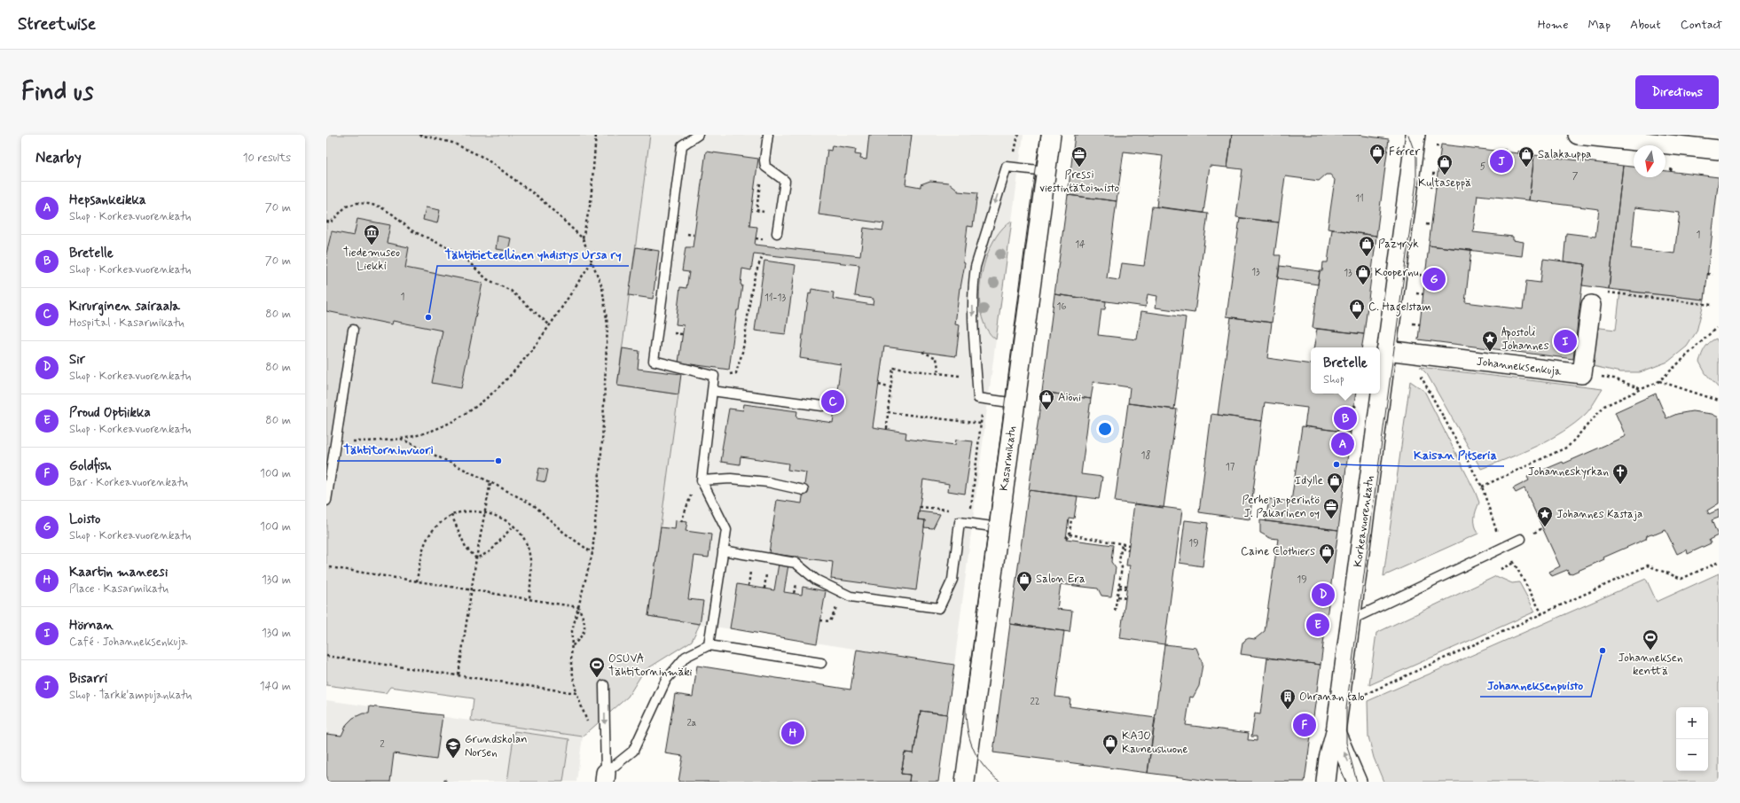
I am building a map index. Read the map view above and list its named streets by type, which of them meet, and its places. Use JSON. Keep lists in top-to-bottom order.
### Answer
{
  "streets": {
    "street": ["Johanneksenkuja", "Kasarmikatu", "Korkeavuorenkatu"]
  },
  "crossings": [
    ["Johanneksenkuja", "Korkeavuorenkatu"]
  ],
  "places": {
    "shop": [
      "Férrer",
      "Salakauppa",
      "Kultaseppä",
      "Pazyryk",
      "Koopernu",
      "C. Hagelstam",
      "Aioni",
      "Idylle",
      "Caine Clothiers",
      "Salon Era",
      "KAJO Kauneushuone"
    ],
    "office": ["Pressi viestintätoimisto", "Perhe ja perintö J. Pakarinen oy"],
    "museum": ["Tiedemuseo Liekki"],
    "other": [
      "Tähtitieteellinen yhdistys Ursa ry",
      "Tähtitorninvuori",
      "Kaisan Pitseria",
      "Johanneksenpuisto"
    ],
    "place": ["Apostoli Johannes", "Johannes Kastaja"],
    "church": ["Johanneskyrkan"],
    "sports": ["Johanneksen kenttä", "OSUVA Tähtitorninmäki"],
    "building": ["Ohranan talo"],
    "school or university": ["Grundskolan Norsen"]
  },
  "house_numbers": [
    "5",
    "7",
    "11",
    "1",
    "14",
    "13",
    "13",
    "1",
    "11-13",
    "16",
    "18",
    "17",
    "19",
    "19",
    "22",
    "2a",
    "2"
  ],
  "north": "bottom",
  "page": {
    "header": "Streetwise",
    "nav": [
      "Home",
      "Map",
      "About",
      "Contact"
    ],
    "buttons": "Directions",
    "title": "Find us",
    "heading": ["Nearby", "10 results"],
    "pins": [
      "J",
      "G",
      "I",
      "C",
      "B",
      "A",
      "D",
      "E",
      "F",
      "H"
    ],
    "list": [
      {
        "mark": "A",
        "name": "Hepsankeikka",
        "note": "Shop · Korkeavuorenkatu",
        "value": "70 m"
      },
      {
        "mark": "B",
        "name": "Bretelle",
        "note": "Shop · Korkeavuorenkatu",
        "value": "70 m"
      },
      {
        "mark": "C",
        "name": "Kirurginen sairaala",
        "note": "Hospital · Kasarmikatu",
        "value": "80 m"
      },
      {
        "mark": "D",
        "name": "Sir",
        "note": "Shop · Korkeavuorenkatu",
        "value": "80 m"
      },
      {
        "mark": "E",
        "name": "Proud Optiikka",
        "note": "Shop · Korkeavuorenkatu",
        "value": "80 m"
      },
      {
        "mark": "F",
        "name": "Goldfish",
        "note": "Bar · Korkeavuorenkatu",
        "value": "100 m"
      },
      {
        "mark": "G",
        "name": "Loisto",
        "note": "Shop · Korkeavuorenkatu",
        "value": "100 m"
      },
      {
        "mark": "H",
        "name": "Kaartin maneesi",
        "note": "Place · Kasarmikatu",
        "value": "130 m"
      },
      {
        "mark": "I",
        "name": "Hörnan",
        "note": "Café · Johanneksenkuja",
        "value": "130 m"
      },
      {
        "mark": "J",
        "name": "Bisarri",
        "note": "Shop · Tarkk'ampujankatu",
        "value": "140 m"
      }
    ],
    "popup": ["Bretelle", "Shop"],
    "map_buttons": ["+", "−"]
  }
}
